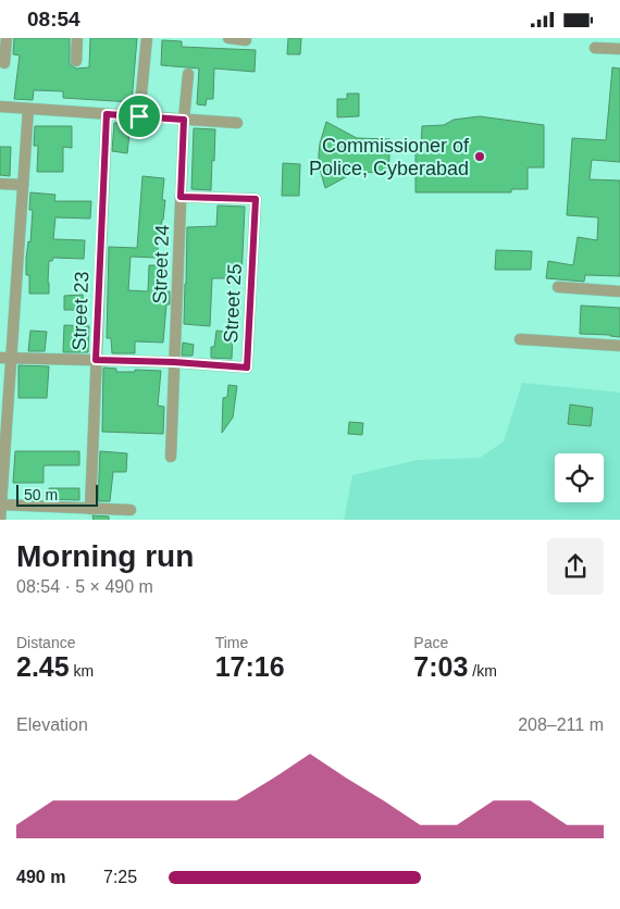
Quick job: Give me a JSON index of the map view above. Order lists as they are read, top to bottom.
{
  "streets": {
    "street": ["Street 24", "Street 25", "Street 23"]
  },
  "crossings": [
    ["Street 24", "Street 25"],
    ["Street 25", "Street 23"]
  ],
  "places": ["Commissioner of Police, Cyberabad"],
  "scale_bar": "50 m",
  "page": {
    "status": "08:54",
    "scale": "50 m",
    "heading": ["Morning run", "08:54 · 5 × 490 m"],
    "stats": [
      ["Distance", "2.45 km"],
      ["Time", "17:16"],
      ["Pace", "7:03 /km"]
    ],
    "chart": ["Elevation", "208–211 m"],
    "list": [
      {
        "name": "490 m",
        "note": "7:25"
      }
    ]
  }
}
